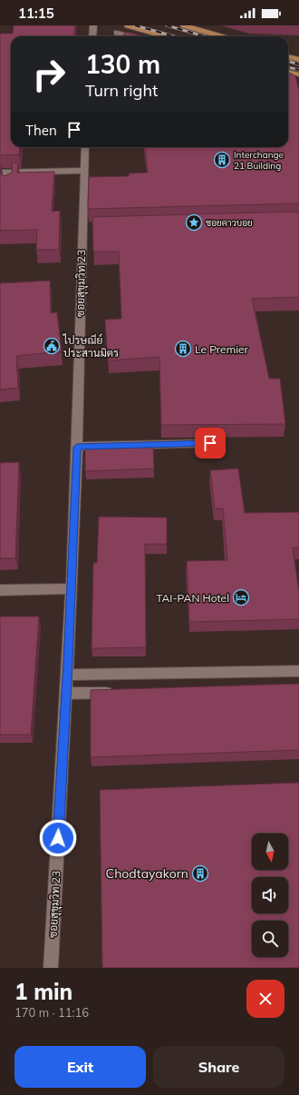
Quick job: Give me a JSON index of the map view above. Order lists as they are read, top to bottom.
{
  "streets": {
    "street": ["ซอยสุขุมวิท 23"]
  },
  "places": {
    "building": ["Interchange 21 Building", "Le Premier", "Chodtayakorn"],
    "place": ["ซอยคาวบอย"],
    "public building": ["ไปรษณีย์ ประสานมิตร"],
    "hotel": ["TAI-PAN Hotel"]
  },
  "north": "bottom",
  "page": {
    "status": "11:15",
    "turn": ["130 m", "Turn right"],
    "then": "Then",
    "heading": ["1 min", "170 m · 11:16"],
    "buttons": ["Exit", "Share"]
  }
}
